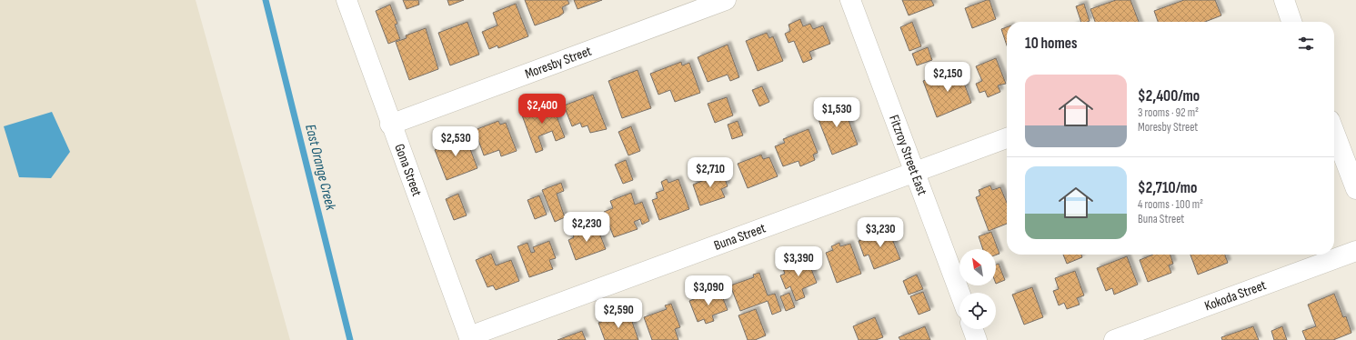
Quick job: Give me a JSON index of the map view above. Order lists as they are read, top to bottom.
{
  "streets": {
    "street": [
      "Moresby Street",
      "Fitzroy Street East",
      "Gona Street",
      "Buna Street",
      "Kokoda Street"
    ]
  },
  "crossings": [
    ["Moresby Street", "Gona Street"],
    ["Fitzroy Street East", "Buna Street"],
    ["Gona Street", "Buna Street"]
  ],
  "water": ["East Orange Creek"],
  "north": "top left",
  "page": {
    "heading": "10 homes",
    "price": [
      "$2,150",
      "$2,400",
      "$1,530",
      "$2,530",
      "$2,710",
      "$2,230",
      "$3,230",
      "$3,390",
      "$3,090",
      "$2,590"
    ],
    "list": [
      {
        "name": "$2,400/mo",
        "note": "3 rooms · 92 m² · Moresby Street"
      },
      {
        "name": "$2,710/mo",
        "note": "4 rooms · 100 m² · Buna Street"
      }
    ]
  }
}
